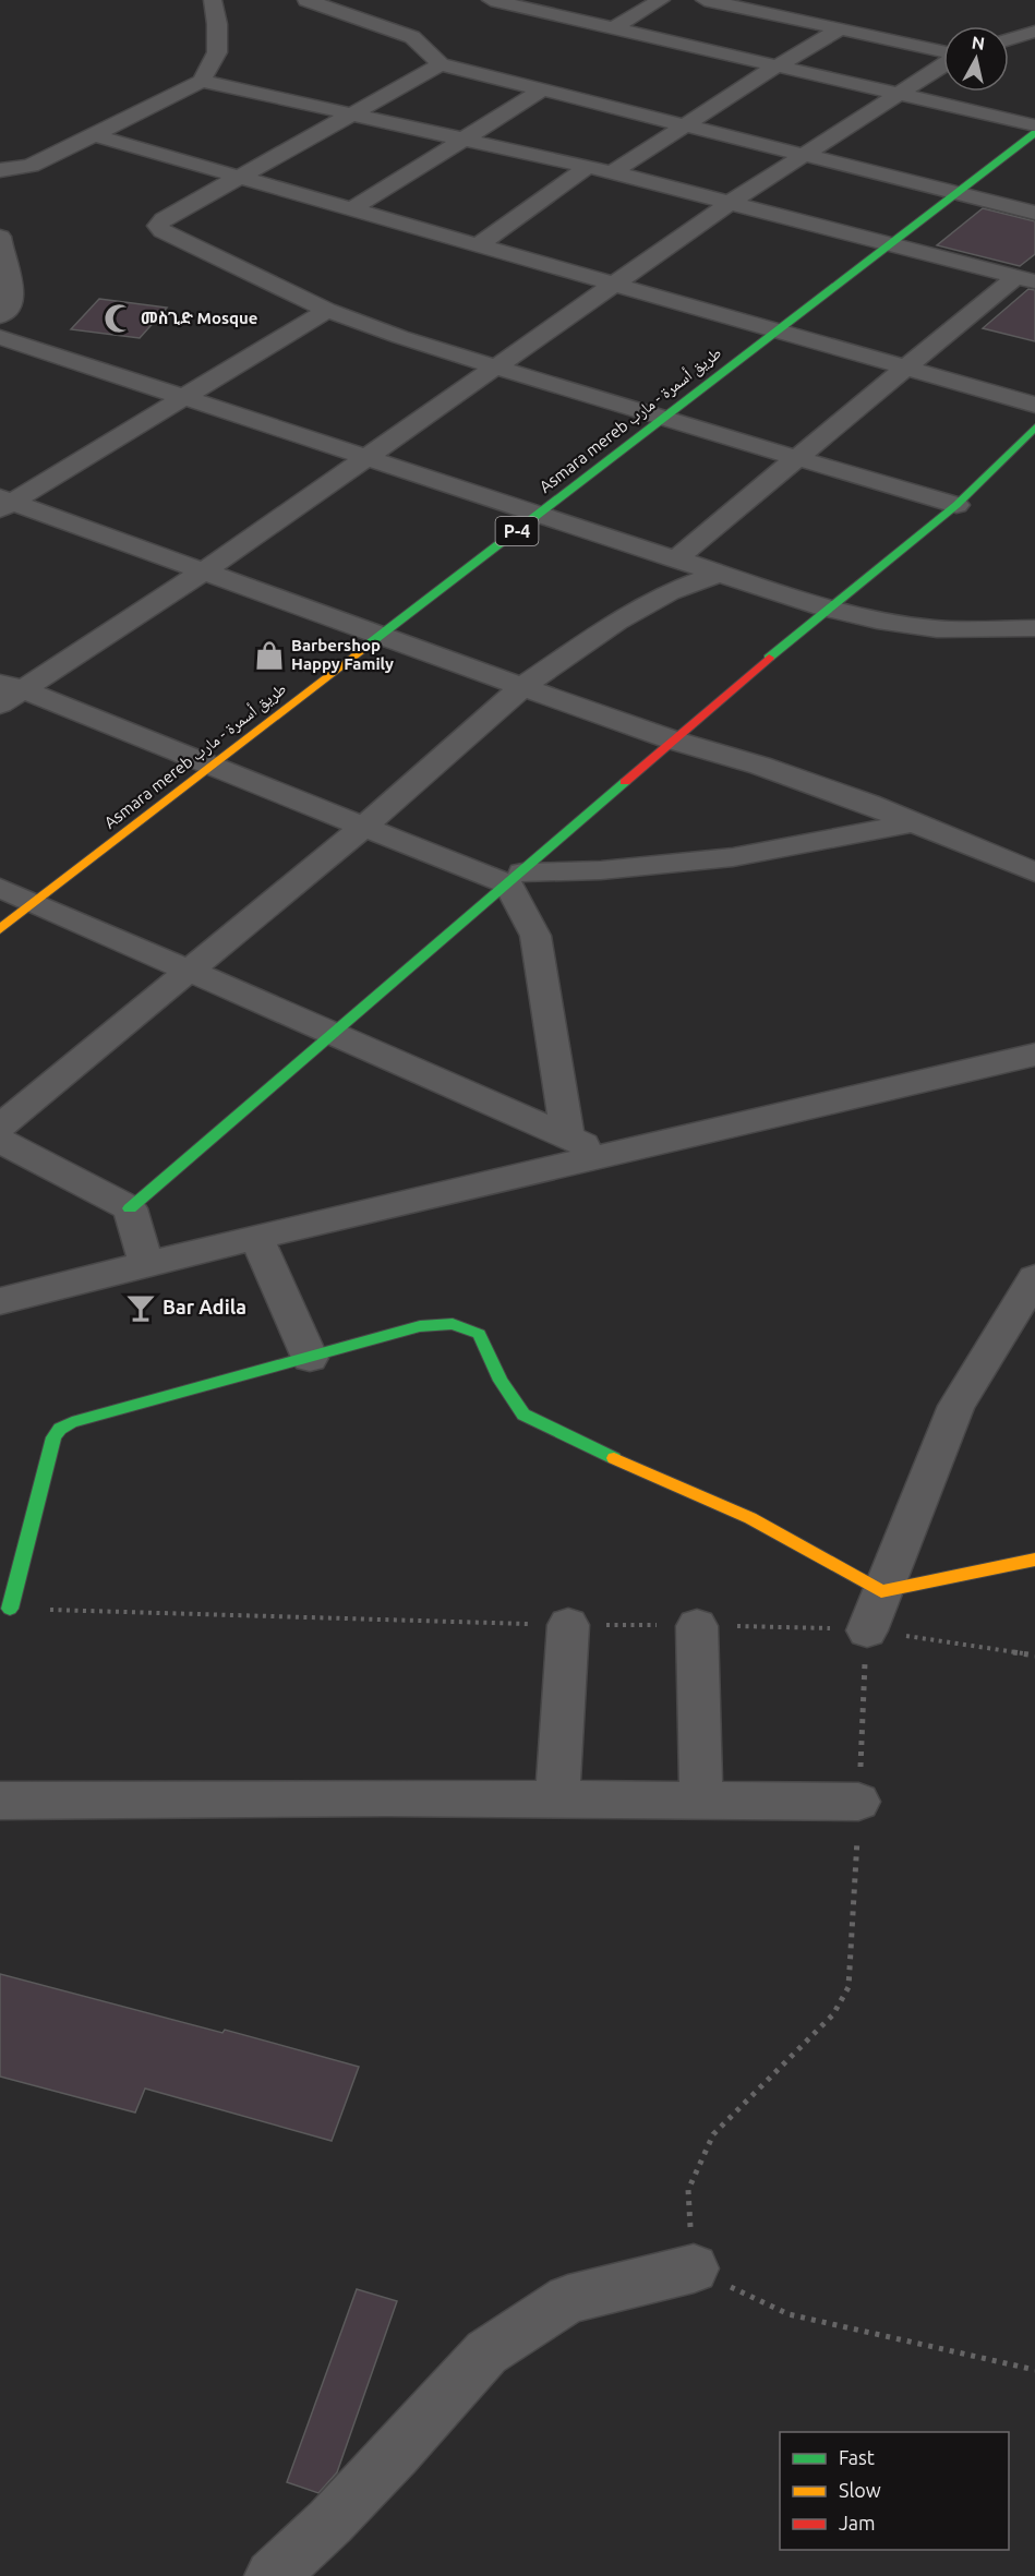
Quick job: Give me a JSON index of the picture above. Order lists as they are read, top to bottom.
{
  "streets": {
    "main road": ["Asmara mereb طريق أسمرة - مارب", "P-4"]
  },
  "places": {
    "mosque": ["መስጊድ Mosque"],
    "shop": ["Barbershop Happy Family"],
    "bar": ["Bar Adila"]
  },
  "legend": ["Fast", "Slow", "Jam"],
  "north": "top"
}
